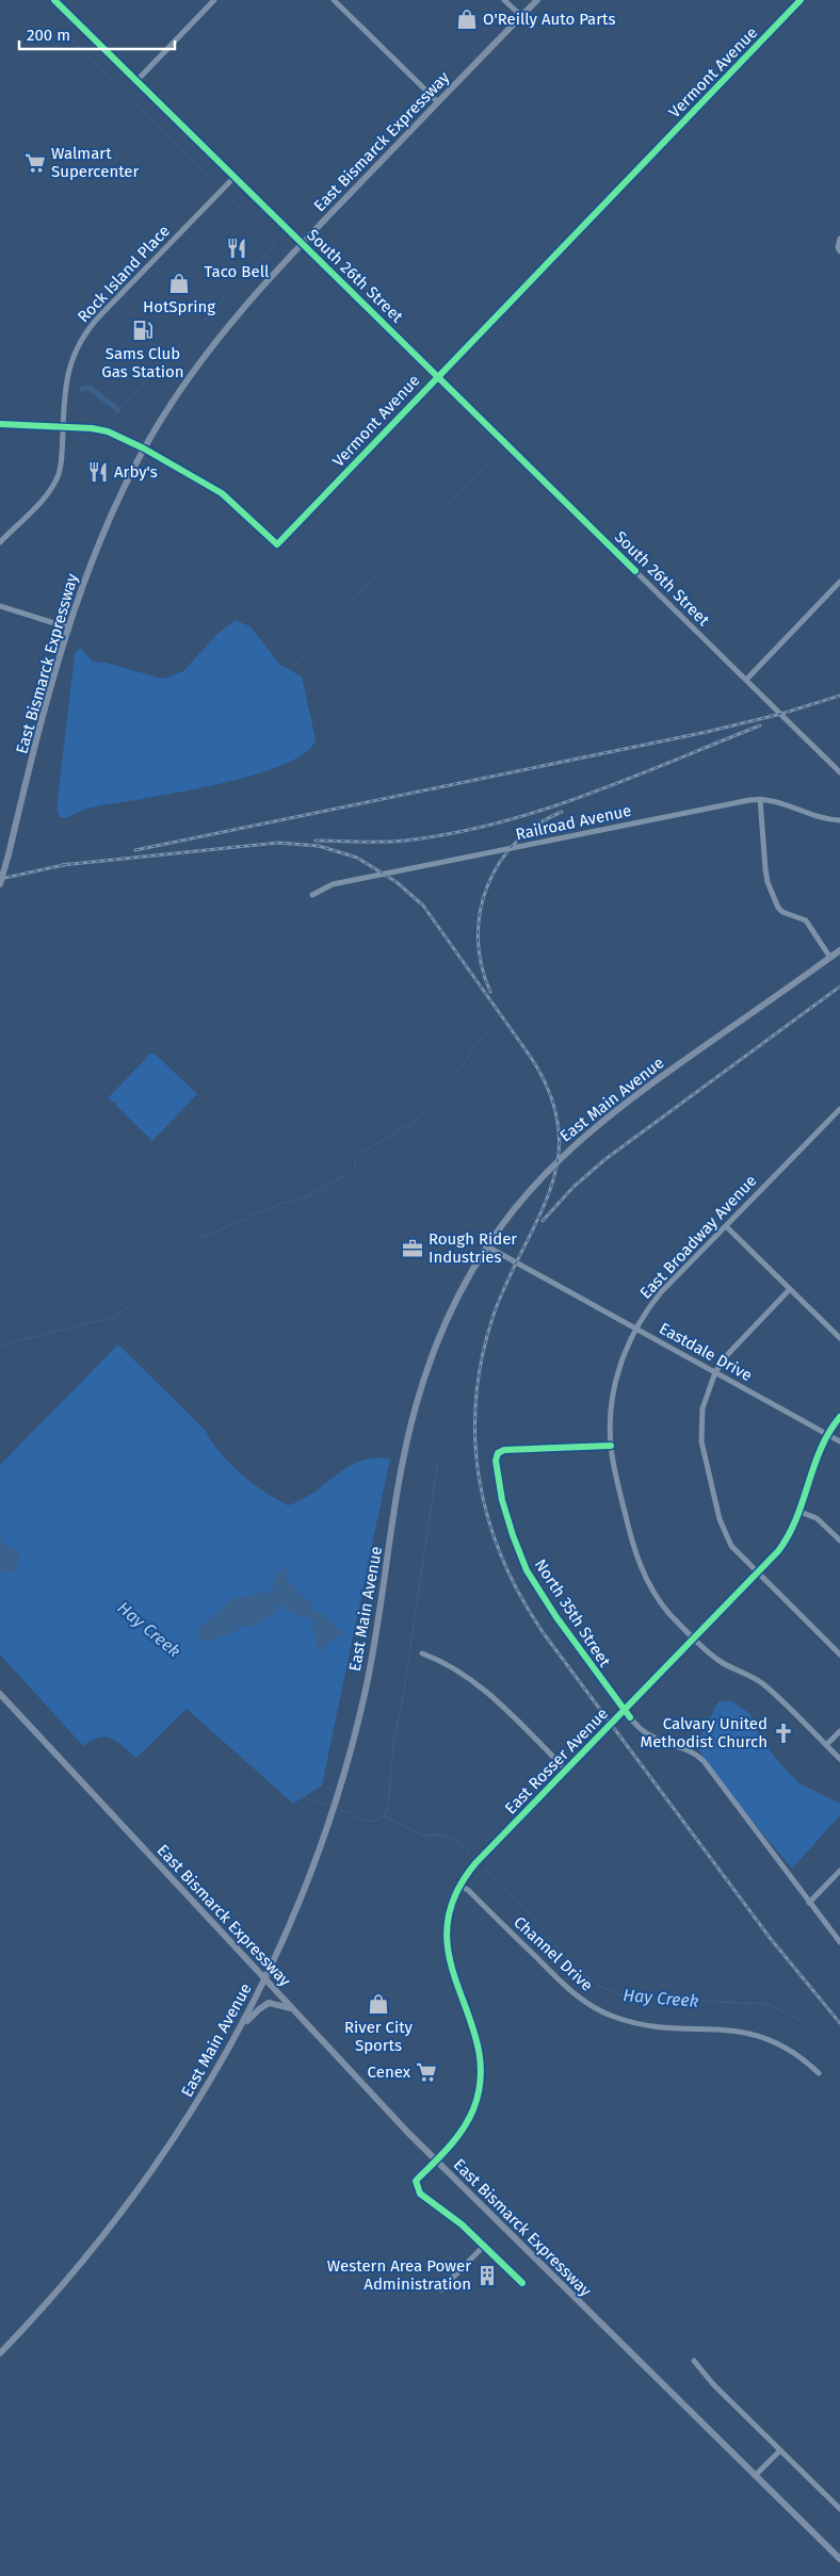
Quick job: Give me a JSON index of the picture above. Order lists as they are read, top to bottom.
{
  "streets": {
    "main road": ["East Bismarck Expressway", "East Main Avenue"],
    "street": [
      "Vermont Avenue",
      "Rock Island Place",
      "South 26th Street",
      "Railroad Avenue",
      "East Broadway Avenue",
      "Eastdale Drive",
      "North 35th Street",
      "East Rosser Avenue",
      "Channel Drive"
    ]
  },
  "crossings": [
    ["Vermont Avenue", "East Bismarck Expressway"],
    ["Vermont Avenue", "South 26th Street"],
    ["East Bismarck Expressway", "South 26th Street"],
    ["East Bismarck Expressway", "East Main Avenue"],
    ["East Bismarck Expressway", "East Rosser Avenue"],
    ["Rock Island Place", "South 26th Street"],
    ["East Main Avenue", "Eastdale Drive"],
    ["East Broadway Avenue", "Eastdale Drive"],
    ["East Broadway Avenue", "North 35th Street"],
    ["East Broadway Avenue", "East Rosser Avenue"],
    ["Eastdale Drive", "East Rosser Avenue"],
    ["North 35th Street", "East Rosser Avenue"],
    ["East Rosser Avenue", "Channel Drive"]
  ],
  "water": ["Hay Creek"],
  "places": {
    "shop": ["O'Reilly Auto Parts", "HotSpring", "River City Sports"],
    "supermarket": ["Walmart Supercenter", "Cenex"],
    "restaurant": ["Taco Bell", "Arby's"],
    "fuel station": ["Sams Club Gas Station"],
    "office": ["Rough Rider Industries"],
    "church": ["Calvary United Methodist Church"],
    "building": ["Western Area Power Administration"]
  },
  "scale_bar": "200 m"
}
